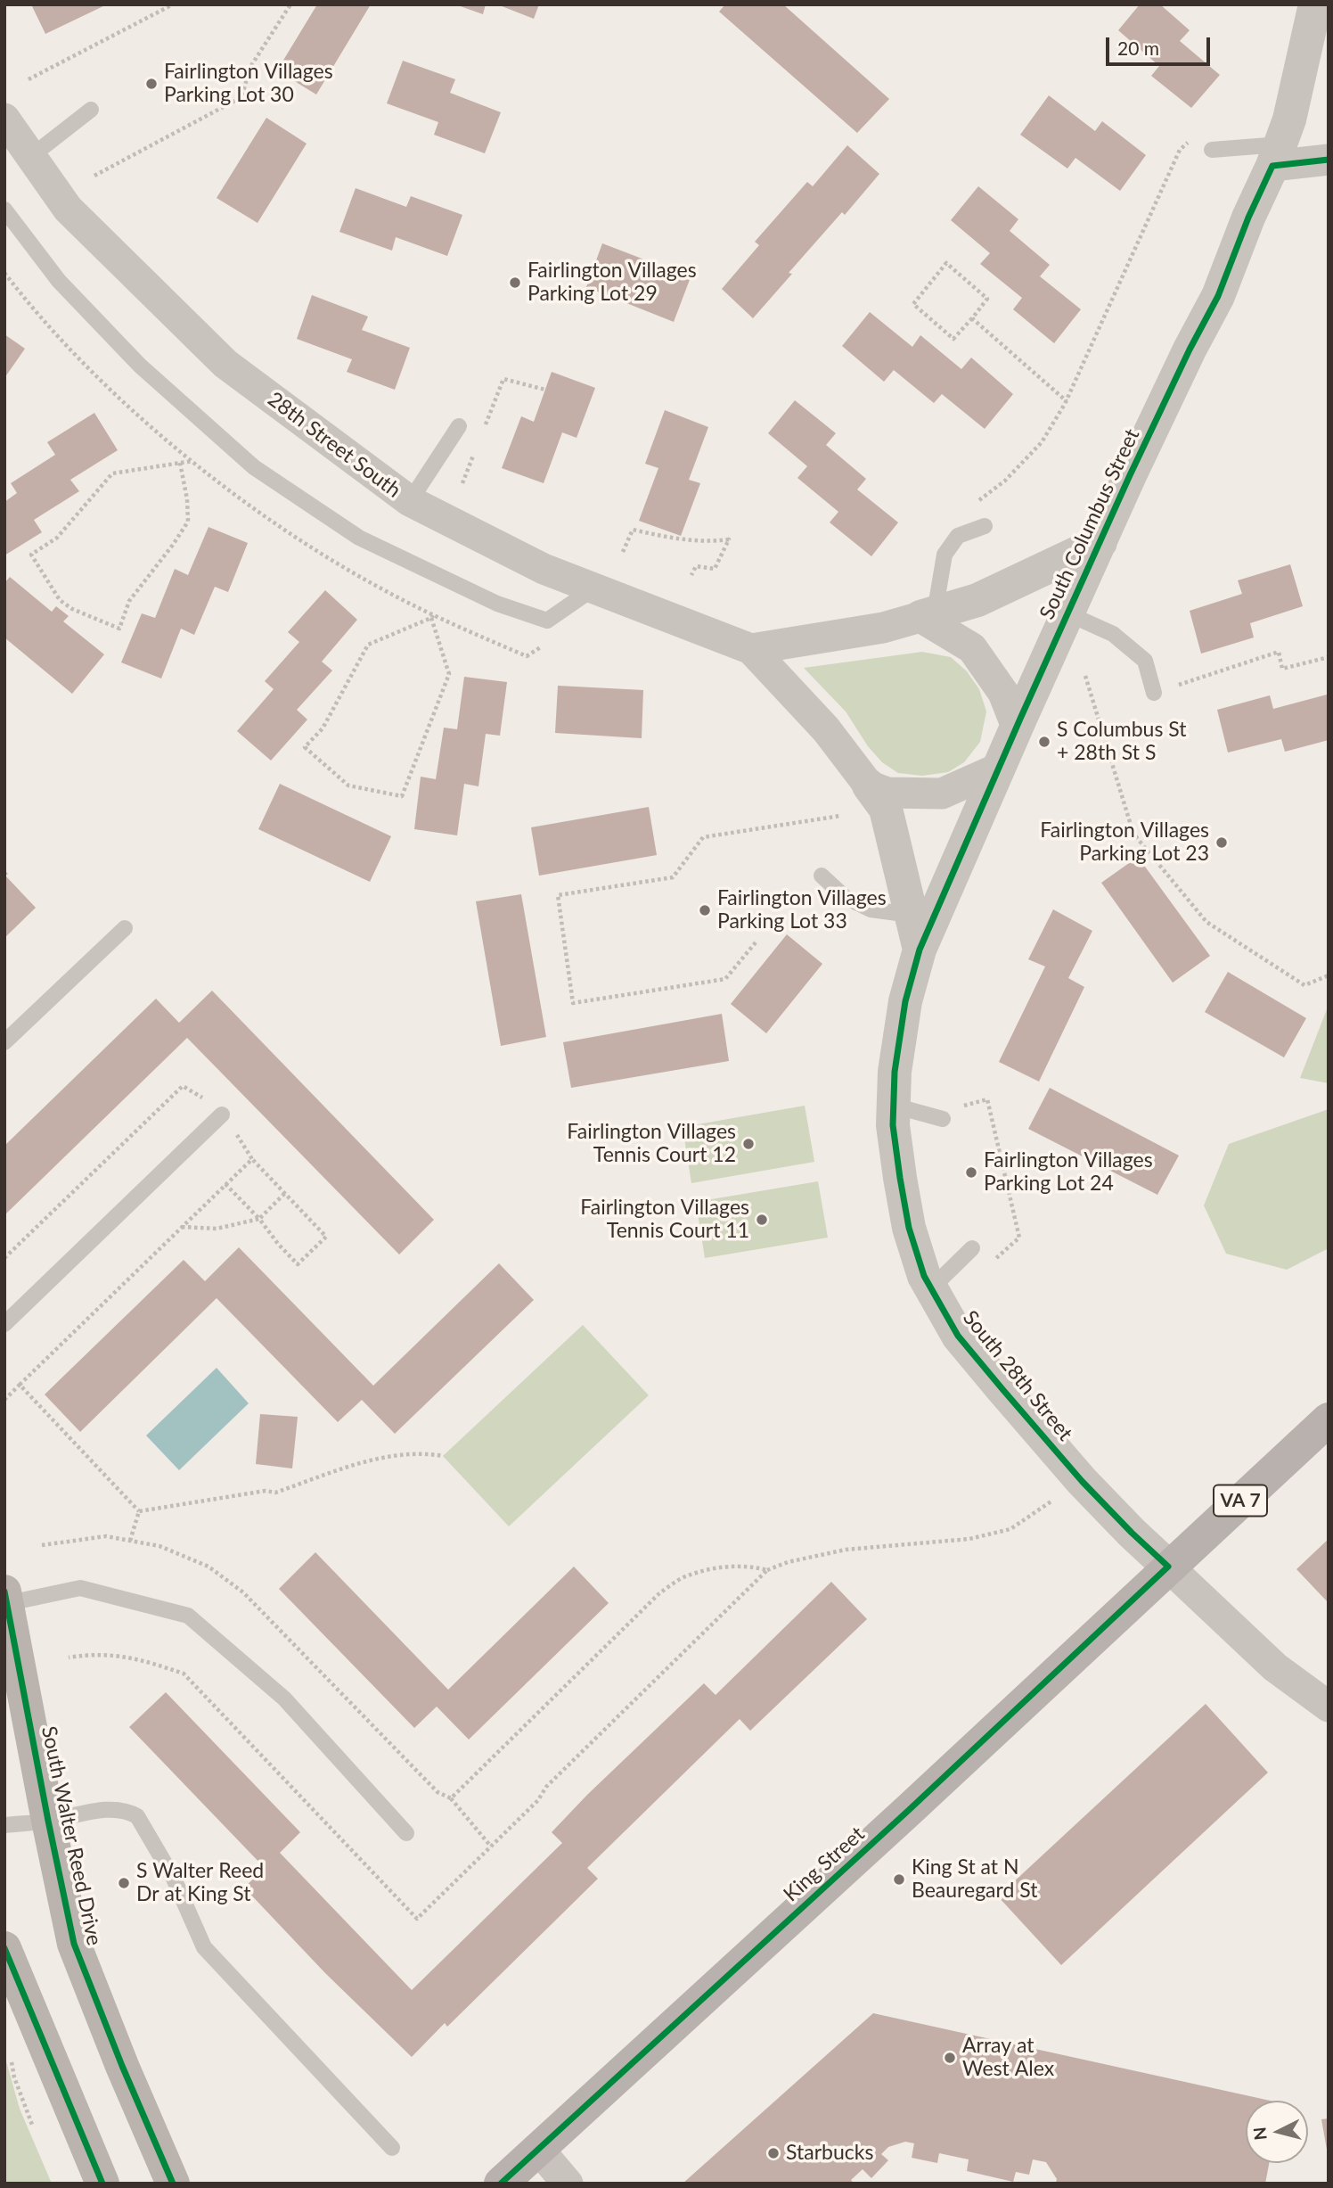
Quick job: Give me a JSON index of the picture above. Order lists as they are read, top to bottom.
{
  "streets": {
    "main road": ["VA 7", "South Walter Reed Drive", "King Street"],
    "street": ["28th Street South", "South Columbus Street", "South 28th Street"]
  },
  "crossings": [
    ["South Columbus Street", "South 28th Street"],
    ["South 28th Street", "King Street"]
  ],
  "places": [
    "Fairlington Villages Parking Lot 30",
    "Fairlington Villages Parking Lot 29",
    "S Columbus St + 28th St S",
    "Fairlington Villages Parking Lot 23",
    "Fairlington Villages Parking Lot 33",
    "Fairlington Villages Tennis Court 12",
    "Fairlington Villages Parking Lot 24",
    "Fairlington Villages Tennis Court 11",
    "King St at N Beauregard St",
    "S Walter Reed Dr at King St",
    "Array at West Alex",
    "Starbucks"
  ],
  "scale_bar": "20 m",
  "north": "left"
}
